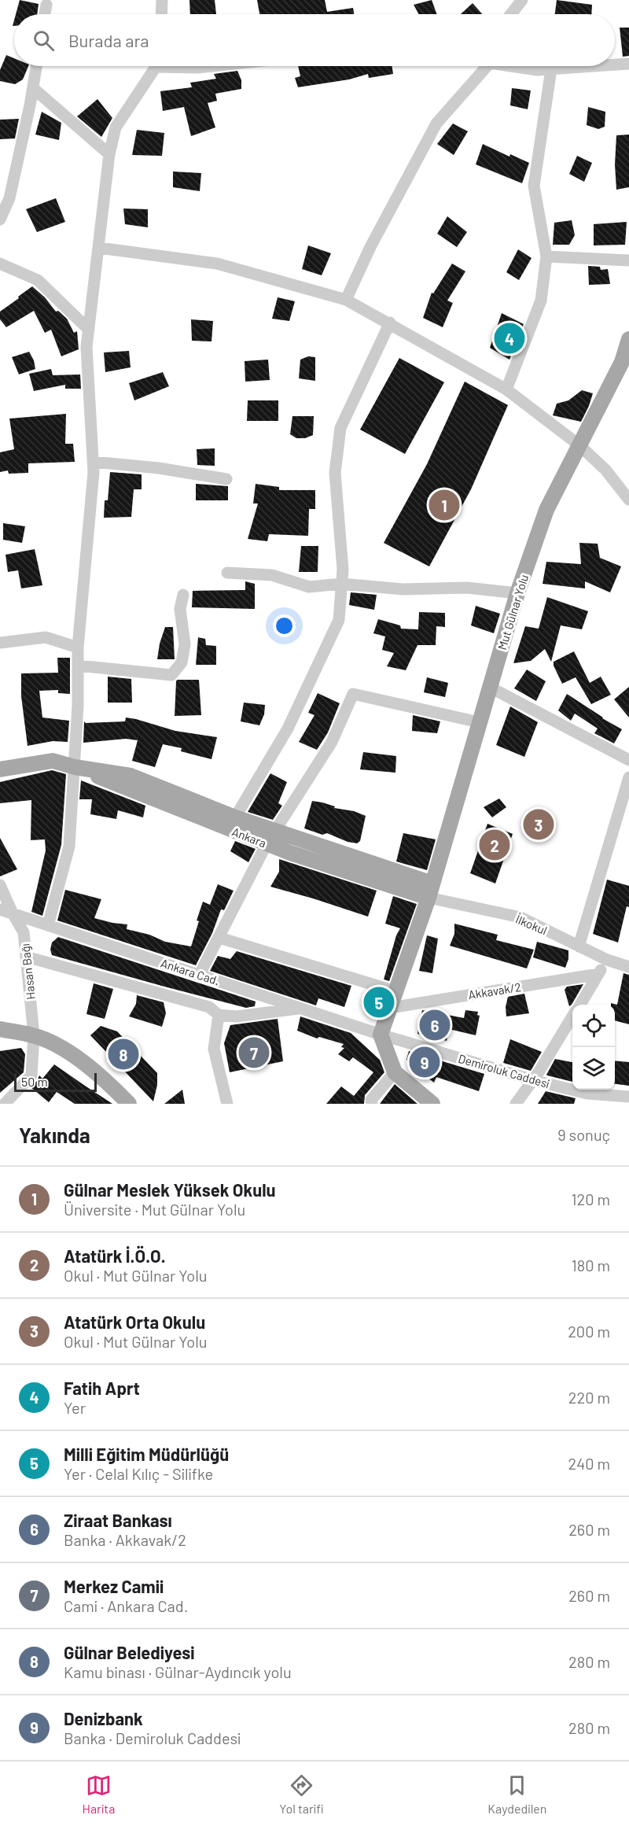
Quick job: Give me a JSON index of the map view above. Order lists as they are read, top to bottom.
{
  "streets": {
    "main road": ["Mut Gülnar Yolu", "Ankara"],
    "street": [
      "İlkokul",
      "Hasan Bağı",
      "Ankara Cad.",
      "Akkavak/2",
      "Demiroluk Caddesi"
    ]
  },
  "crossings": [
    ["Mut Gülnar Yolu", "Ankara"],
    ["Mut Gülnar Yolu", "İlkokul"],
    ["Mut Gülnar Yolu", "Ankara Cad."],
    ["Mut Gülnar Yolu", "Akkavak/2"],
    ["Mut Gülnar Yolu", "Demiroluk Caddesi"],
    ["Ankara", "İlkokul"],
    ["Hasan Bağı", "Ankara Cad."],
    ["Ankara Cad.", "Demiroluk Caddesi"]
  ],
  "scale_bar": "50 m",
  "page": {
    "search": "Burada ara",
    "pins": [
      "4",
      "1",
      "3",
      "2",
      "5",
      "6",
      "7",
      "8",
      "9"
    ],
    "scale": "50 m",
    "heading": ["Yakında", "9 sonuç"],
    "list": [
      {
        "mark": "1",
        "name": "Gülnar Meslek Yüksek Okulu",
        "note": "Üniversite · Mut Gülnar Yolu",
        "value": "120 m"
      },
      {
        "mark": "2",
        "name": "Atatürk İ.Ö.O.",
        "note": "Okul · Mut Gülnar Yolu",
        "value": "180 m"
      },
      {
        "mark": "3",
        "name": "Atatürk Orta Okulu",
        "note": "Okul · Mut Gülnar Yolu",
        "value": "200 m"
      },
      {
        "mark": "4",
        "name": "Fatih Aprt",
        "note": "Yer",
        "value": "220 m"
      },
      {
        "mark": "5",
        "name": "Milli Eğitim Müdürlüğü",
        "note": "Yer · Celal Kılıç - Silifke",
        "value": "240 m"
      },
      {
        "mark": "6",
        "name": "Ziraat Bankası",
        "note": "Banka · Akkavak/2",
        "value": "260 m"
      },
      {
        "mark": "7",
        "name": "Merkez Camii",
        "note": "Cami · Ankara Cad.",
        "value": "260 m"
      },
      {
        "mark": "8",
        "name": "Gülnar Belediyesi",
        "note": "Kamu binası · Gülnar-Aydıncık yolu",
        "value": "280 m"
      },
      {
        "mark": "9",
        "name": "Denizbank",
        "note": "Banka · Demiroluk Caddesi",
        "value": "280 m"
      }
    ],
    "nav": ["Harita", "Yol tarifi", "Kaydedilen"]
  }
}
